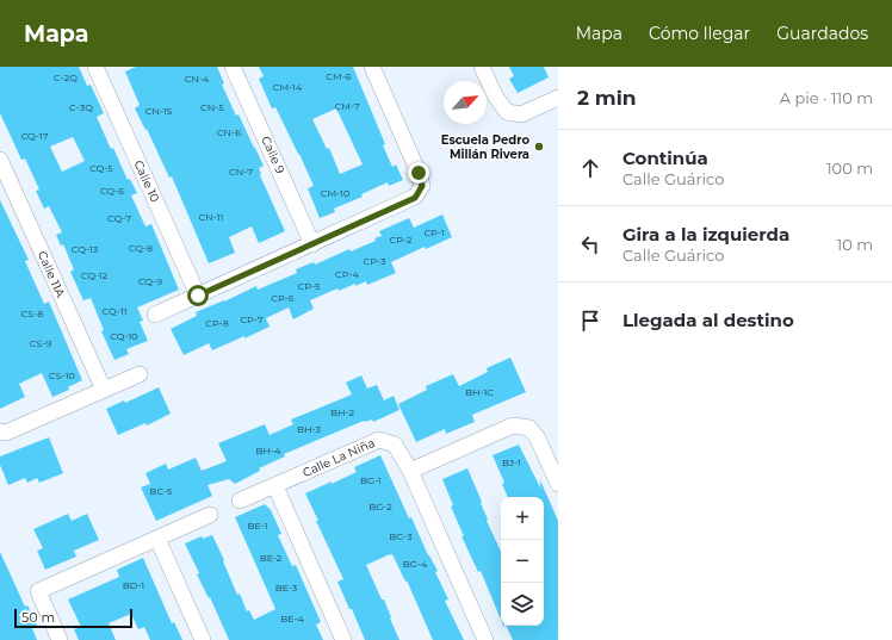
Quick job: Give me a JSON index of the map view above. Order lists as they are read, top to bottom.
{
  "streets": {
    "street": [
      "Calle 9",
      "Calle 10",
      "Calle 11A",
      "Calle La Niña"
    ]
  },
  "places": ["Escuela Pedro Millán Rivera"],
  "house_numbers": [
    "CM-6",
    "C-2Q",
    "CN-4",
    "CM-14",
    "CM-7",
    "C-3Q",
    "CN-5",
    "CN-15",
    "CN-6",
    "CQ-17",
    "CQ-5",
    "CN-7",
    "CQ-6",
    "CM-10",
    "CN-11",
    "CQ-7",
    "CP-1",
    "CP-2",
    "CQ-8",
    "CQ-13",
    "CP-3",
    "CP-4",
    "CQ-12",
    "CQ-9",
    "CP-5",
    "CP-6",
    "CQ-11",
    "CS-8",
    "CP-7",
    "CP-8",
    "CQ-10",
    "CS-9",
    "CS-10",
    "BH-1C",
    "BH-2",
    "BH-3",
    "BH-4",
    "BJ-1",
    "BG-1",
    "BC-5",
    "BG-2",
    "BE-1",
    "BG-3",
    "BE-2",
    "BG-4",
    "BD-1",
    "BE-3",
    "BE-4"
  ],
  "scale_bar": "50 m",
  "north": "top right",
  "page": {
    "header": "Mapa",
    "nav": ["Mapa", "Cómo llegar", "Guardados"],
    "heading": ["2 min", "A pie · 110 m"],
    "list": [
      ["Continúa", "Calle Guárico", "100 m"],
      ["Gira a la izquierda", "Calle Guárico", "10 m"],
      "Llegada al destino"
    ],
    "map_buttons": ["+", "−"],
    "scale": "50 m"
  }
}
